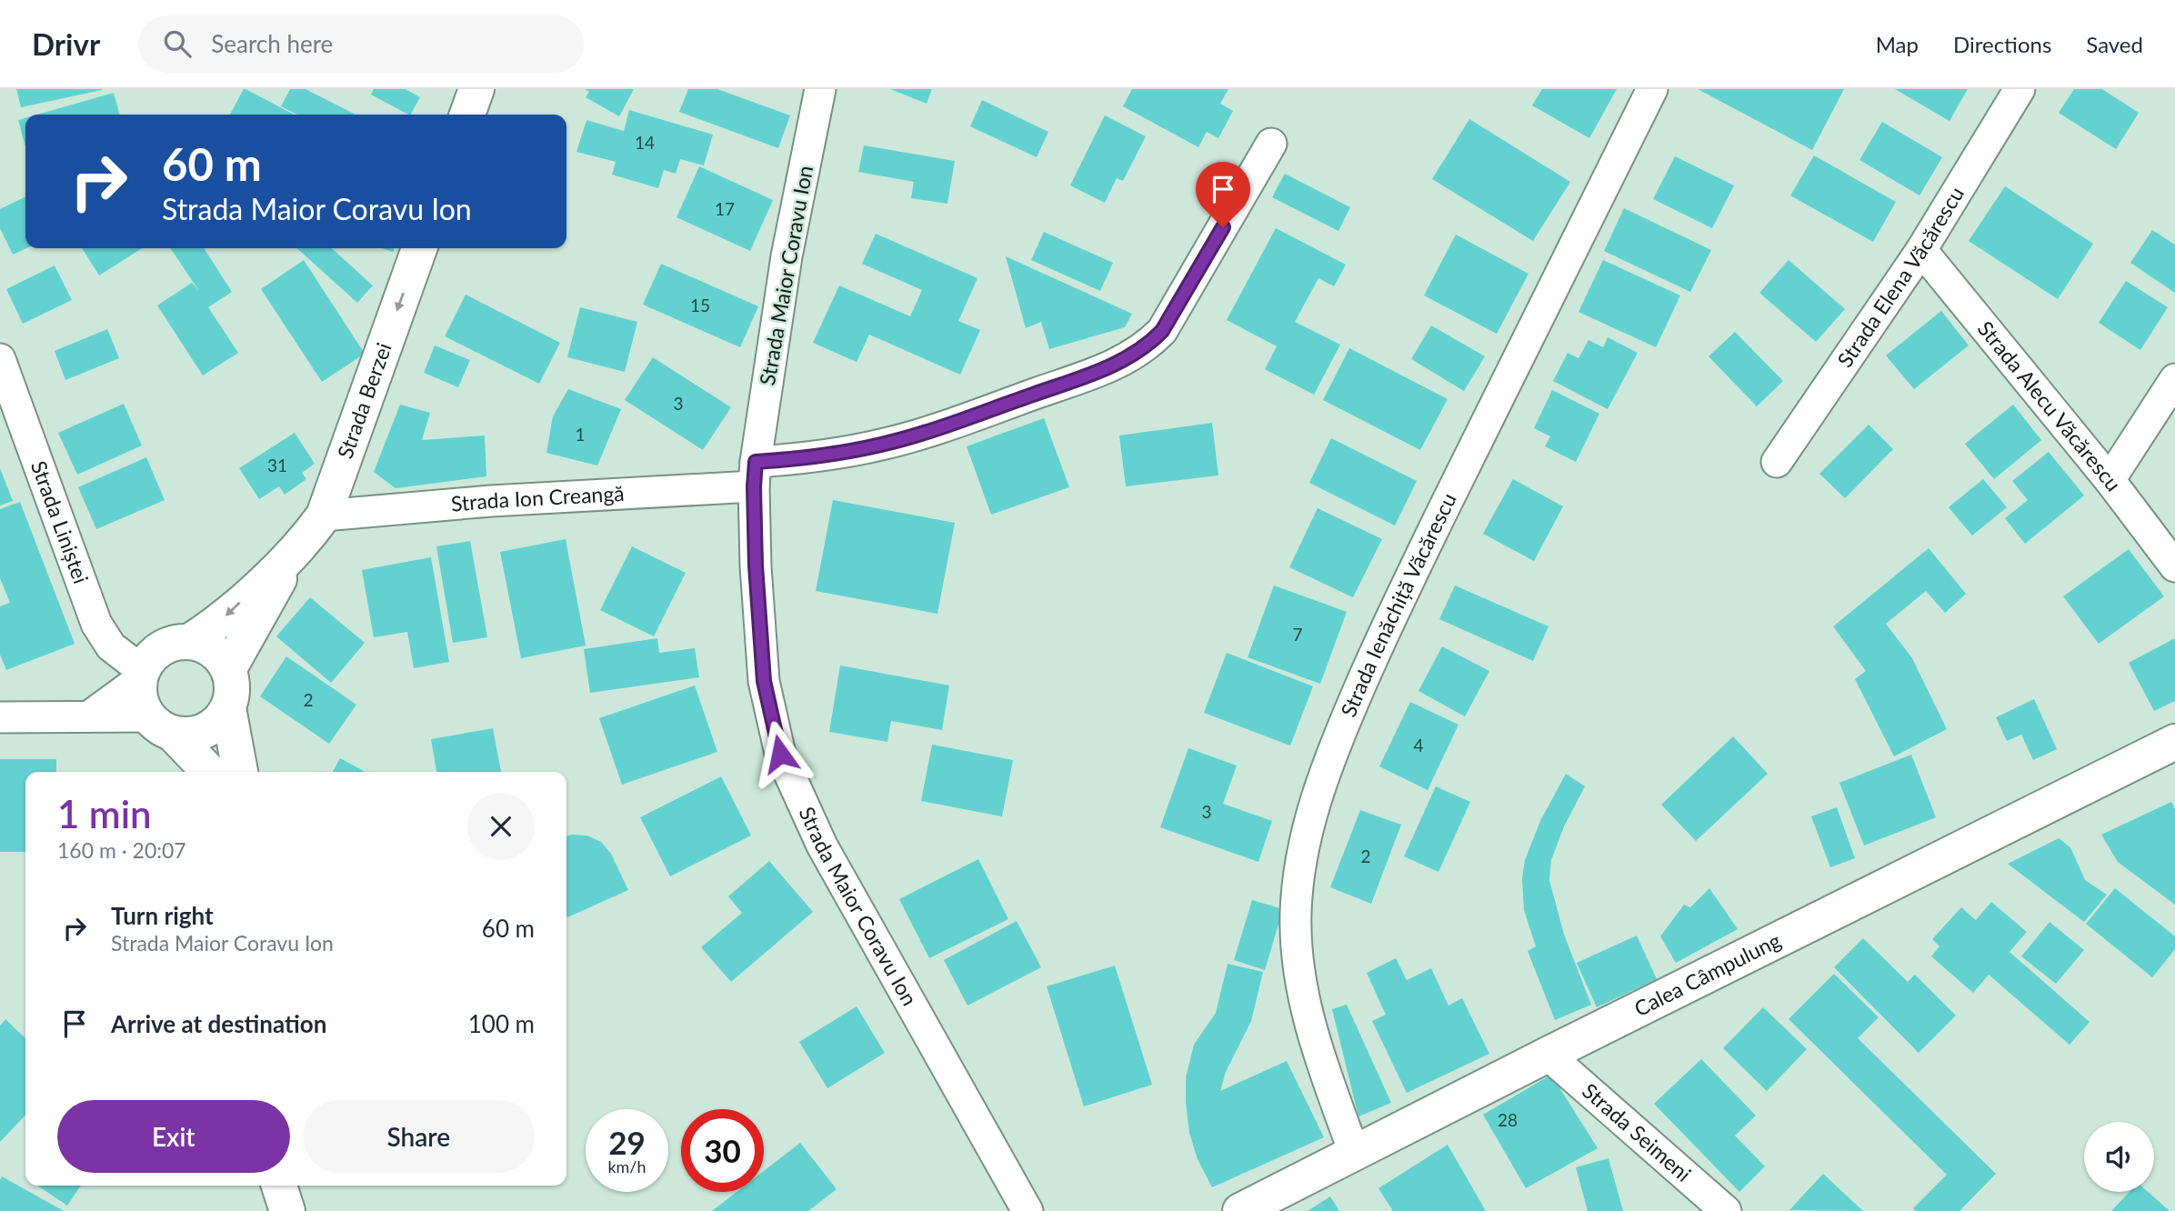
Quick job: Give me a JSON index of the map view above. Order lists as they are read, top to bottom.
{
  "streets": {
    "street": [
      "Strada Maior Coravu Ion",
      "Strada Elena Văcărescu",
      "Strada Berzei",
      "Strada Alecu Văcărescu",
      "Strada Ion Creangă",
      "Strada Liniștei",
      "Strada Ienăchiță Văcărescu",
      "Calea Câmpulung",
      "Strada Seimeni"
    ]
  },
  "crossings": [
    ["Strada Maior Coravu Ion", "Strada Ion Creangă"],
    ["Strada Elena Văcărescu", "Strada Alecu Văcărescu"],
    ["Strada Berzei", "Strada Ion Creangă"],
    ["Strada Berzei", "Strada Liniștei"],
    ["Strada Ienăchiță Văcărescu", "Calea Câmpulung"],
    ["Calea Câmpulung", "Strada Seimeni"]
  ],
  "house_numbers": [
    "14",
    "17",
    "15",
    "3",
    "1",
    "31",
    "7",
    "2",
    "4",
    "3",
    "2",
    "28"
  ],
  "page": {
    "header": "Drivr",
    "search": "Search here",
    "nav": ["Map", "Directions", "Saved"],
    "turn": ["60 m", "Strada Maior Coravu Ion"],
    "heading": ["1 min", "160 m · 20:07"],
    "list": [
      {
        "name": "Turn right",
        "note": "Strada Maior Coravu Ion",
        "value": "60 m"
      },
      {
        "name": "Arrive at destination",
        "value": "100 m"
      }
    ],
    "buttons": ["Exit", "Share"],
    "speed": "29 km/h",
    "limit": "30"
  }
}
